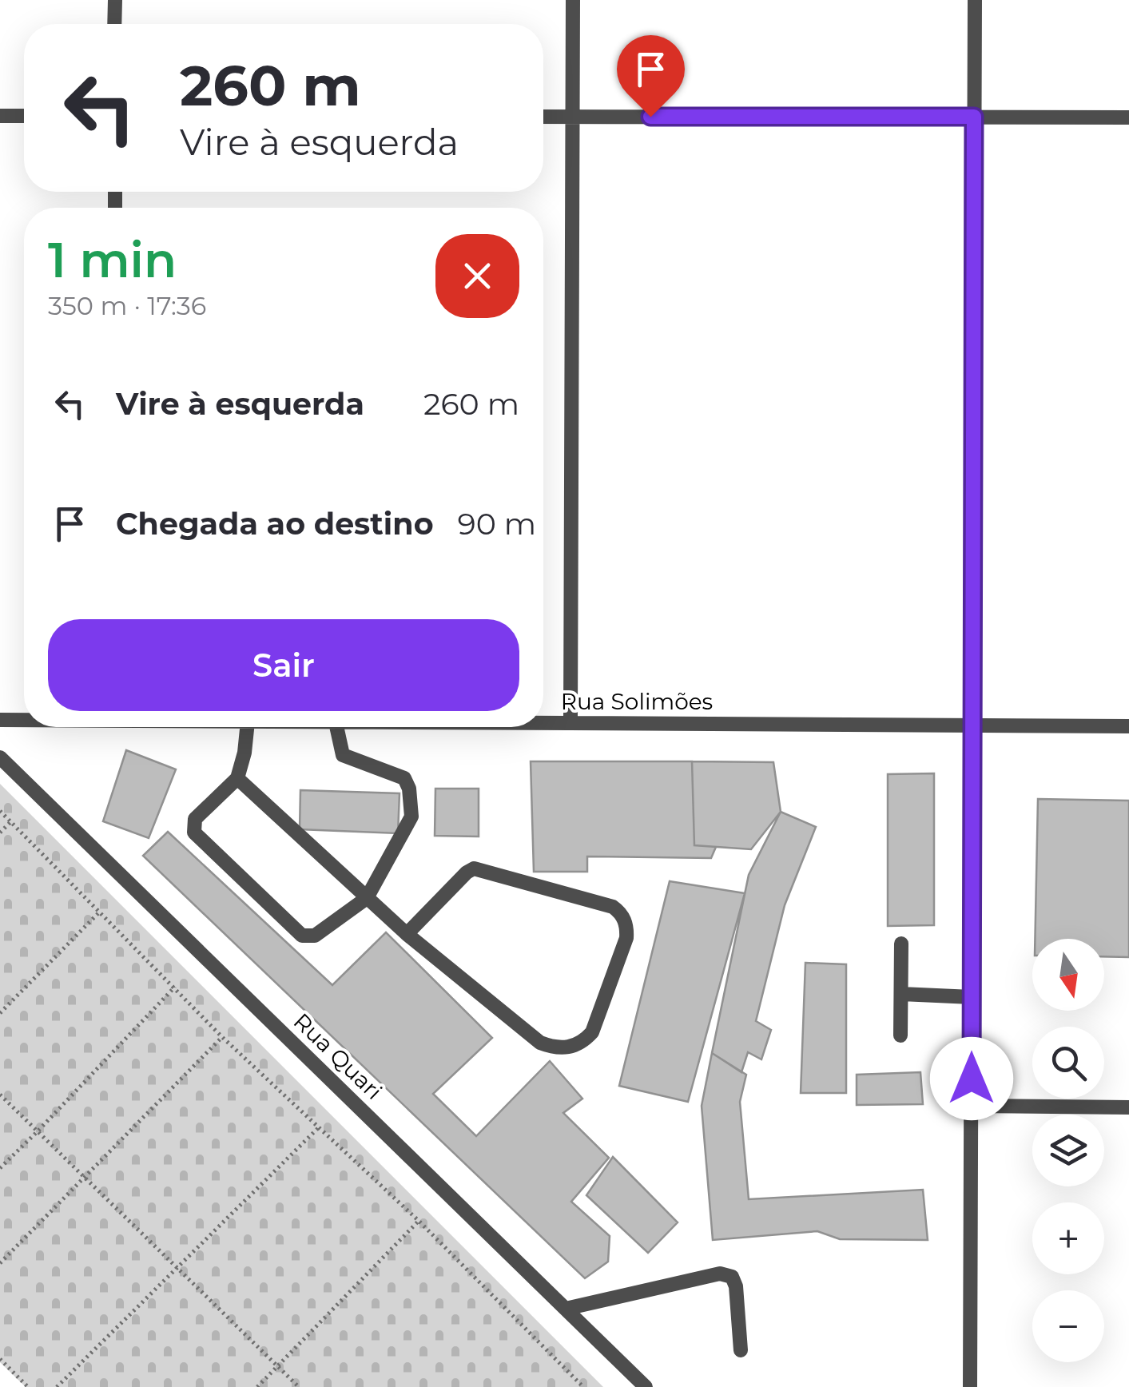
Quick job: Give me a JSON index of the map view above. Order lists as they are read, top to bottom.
{
  "streets": {
    "street": ["Rua Solimões", "Rua Quari"]
  },
  "north": "bottom",
  "page": {
    "turn": ["260 m", "Vire à esquerda"],
    "heading": ["1 min", "350 m · 17:36"],
    "list": [
      {
        "name": "Vire à esquerda",
        "value": "260 m"
      },
      {
        "name": "Chegada ao destino",
        "value": "90 m"
      }
    ],
    "buttons": "Sair",
    "map_buttons": ["+", "−"]
  }
}
